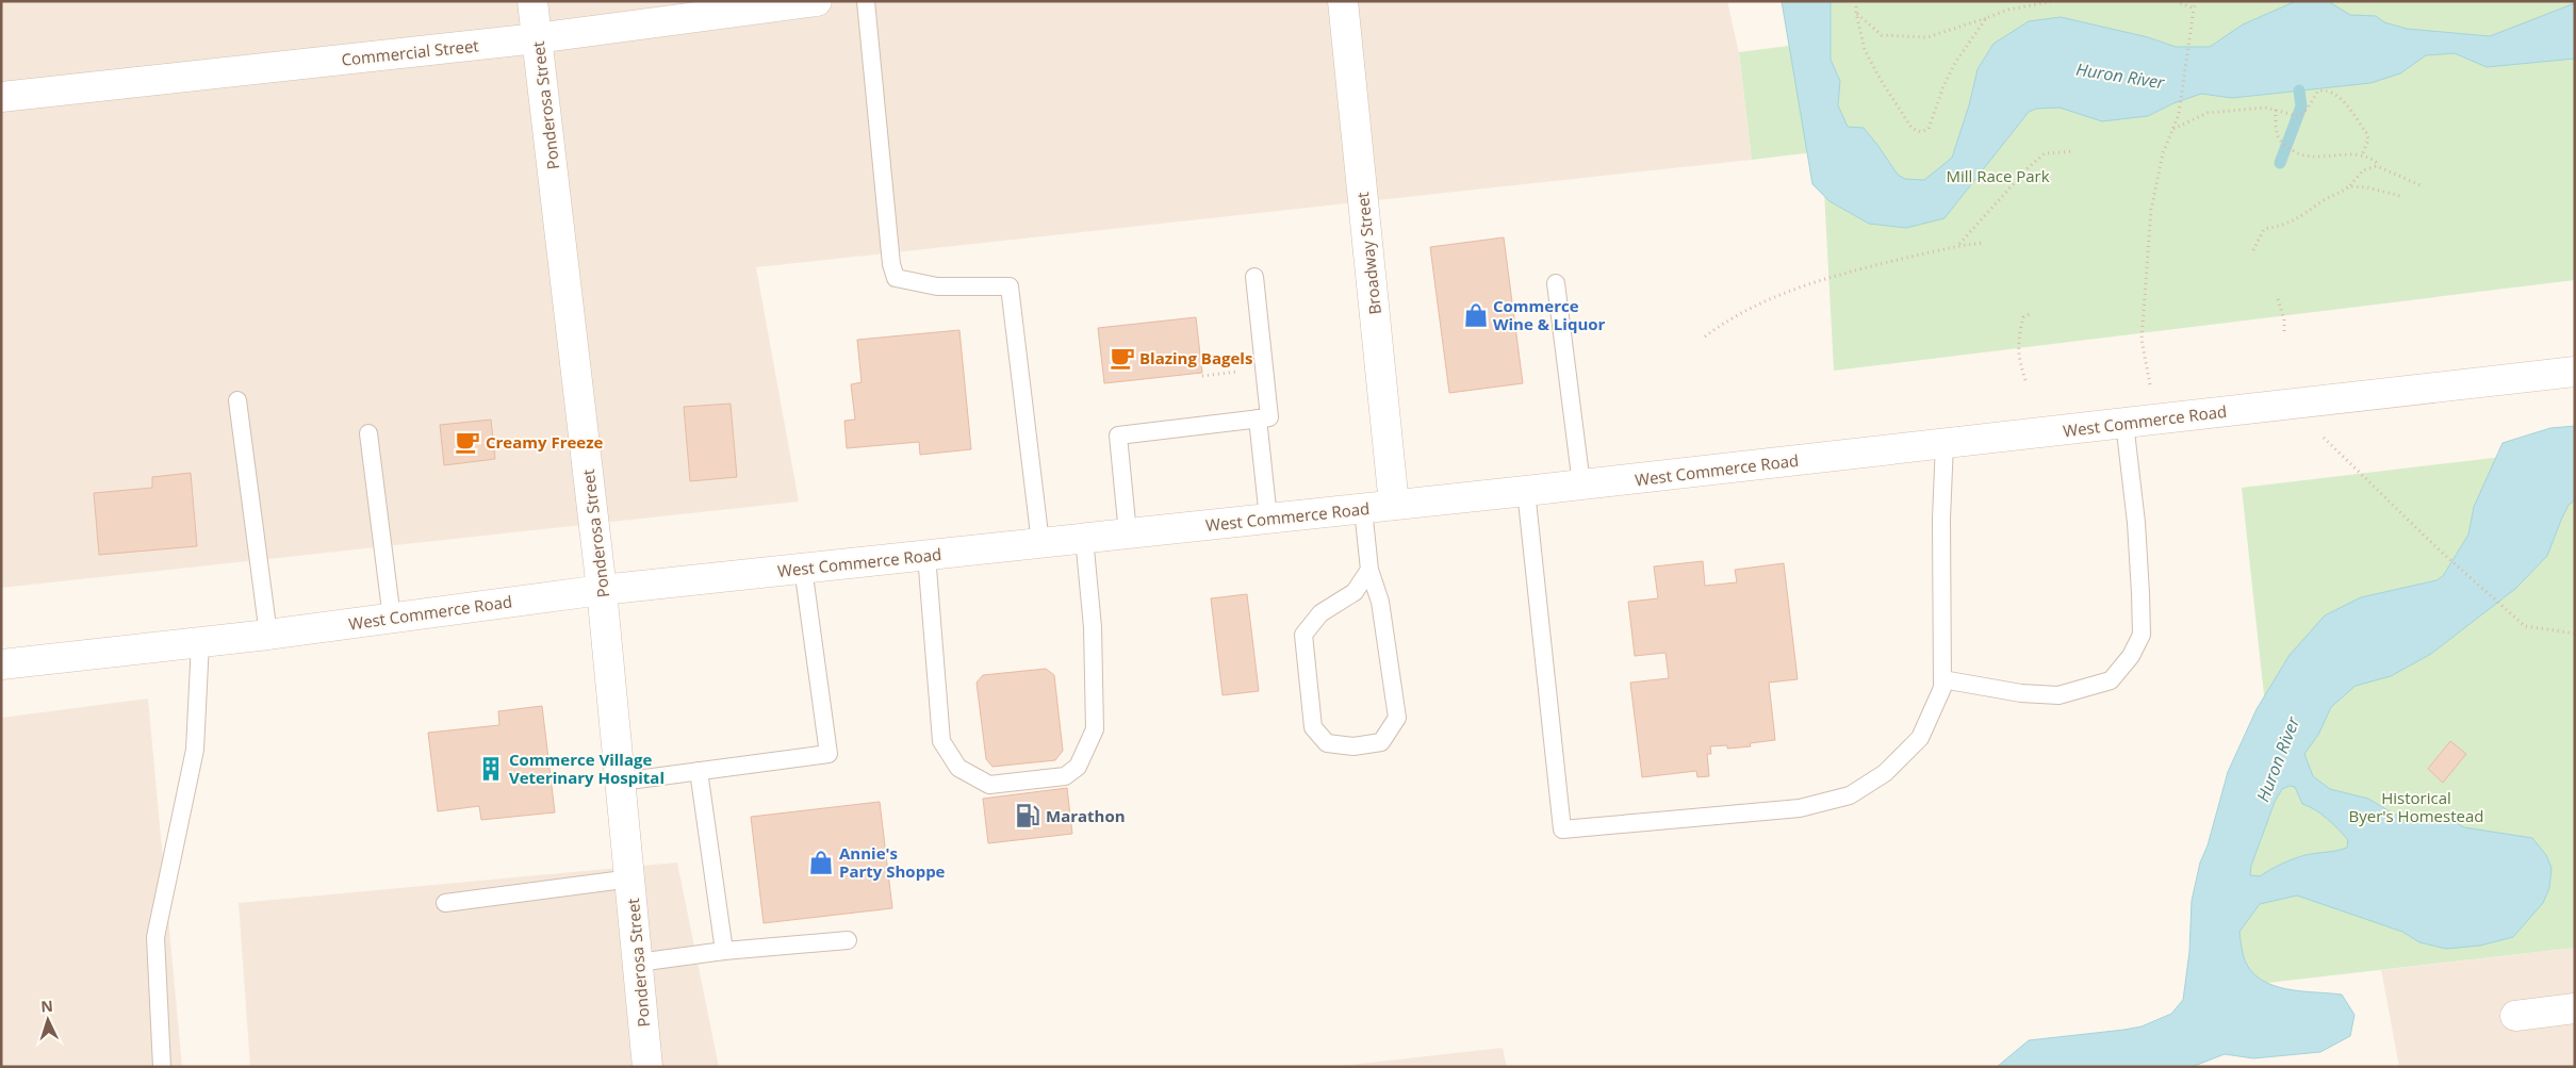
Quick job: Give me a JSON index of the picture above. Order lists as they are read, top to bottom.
{
  "streets": {
    "main road": [
      "Commercial Street",
      "Ponderosa Street",
      "Broadway Street",
      "West Commerce Road"
    ]
  },
  "crossings": [
    ["Commercial Street", "Ponderosa Street"],
    ["Ponderosa Street", "West Commerce Road"],
    ["Broadway Street", "West Commerce Road"]
  ],
  "water": ["Huron River"],
  "parks": ["Mill Race Park", "Historical Byer's Homestead"],
  "places": {
    "shop": ["Commerce Wine & Liquor", "Annie's Party Shoppe"],
    "cafe": ["Blazing Bagels", "Creamy Freeze"],
    "building": ["Commerce Village Veterinary Hospital"],
    "fuel station": ["Marathon"]
  },
  "north": "top"
}
